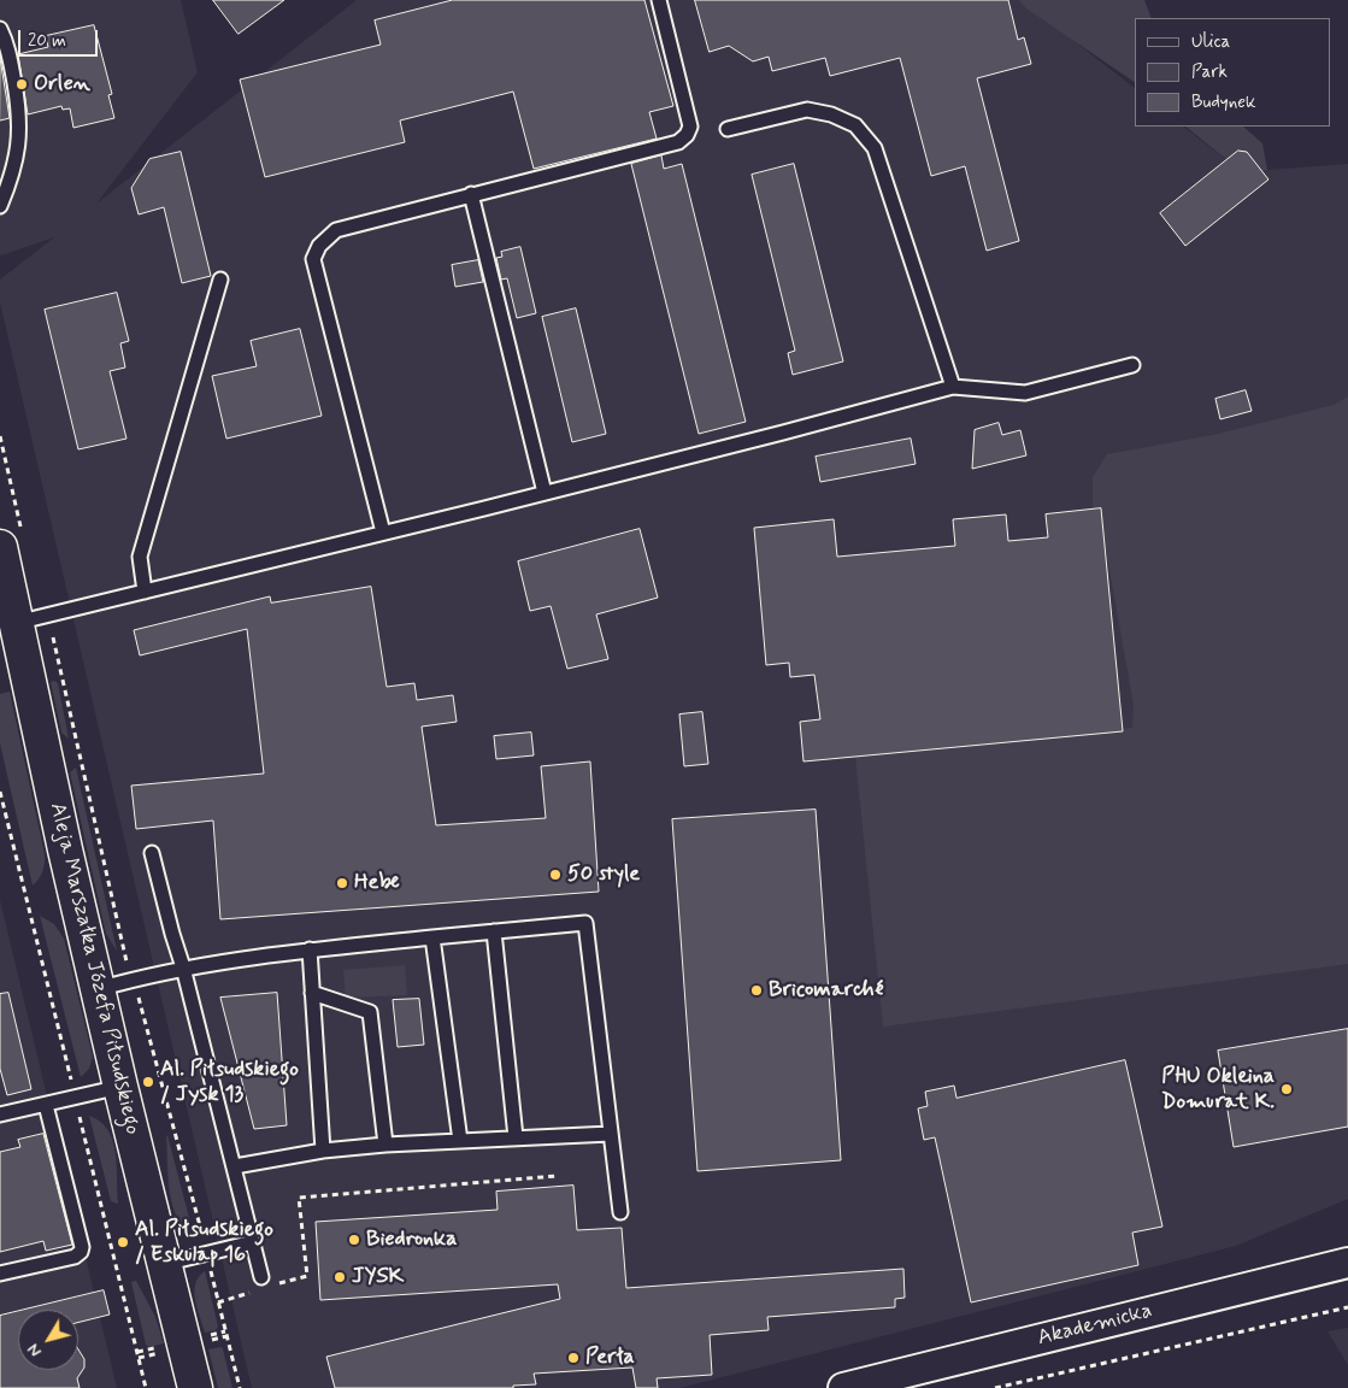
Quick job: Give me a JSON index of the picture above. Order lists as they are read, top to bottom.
{
  "streets": {
    "street": ["Aleja Marszałka Józefa Piłsudskiego", "Akademicka"]
  },
  "places": [
    "Orlen",
    "50 style",
    "Hebe",
    "Bricomarché",
    "Al. Piłsudskiego / Jysk 13",
    "PHU Okleina Domurat K.",
    "Biedronka",
    "Al. Piłsudskiego / Eskulap 16",
    "JYSK",
    "Perła"
  ],
  "legend": ["Ulica", "Park", "Budynek"],
  "scale_bar": "20 m",
  "north": "bottom left"
}
